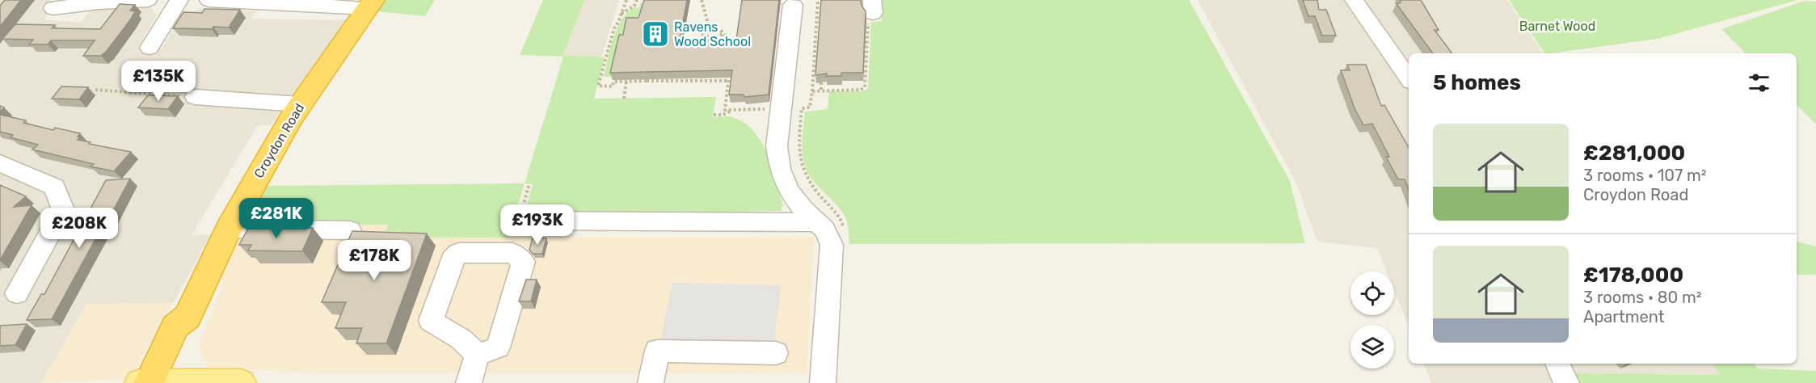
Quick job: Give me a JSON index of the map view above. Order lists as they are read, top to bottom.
{
  "streets": {
    "highway": ["Croydon Road"]
  },
  "parks": ["Barnet Wood"],
  "places": {
    "building": ["Ravens Wood School"]
  },
  "page": {
    "heading": "5 homes",
    "price": [
      "£135K",
      "£281K",
      "£193K",
      "£208K",
      "£178K"
    ],
    "list": [
      {
        "name": "£281,000",
        "note": "3 rooms · 107 m² · Croydon Road"
      },
      {
        "name": "£178,000",
        "note": "3 rooms · 80 m² · Apartment"
      }
    ]
  }
}
